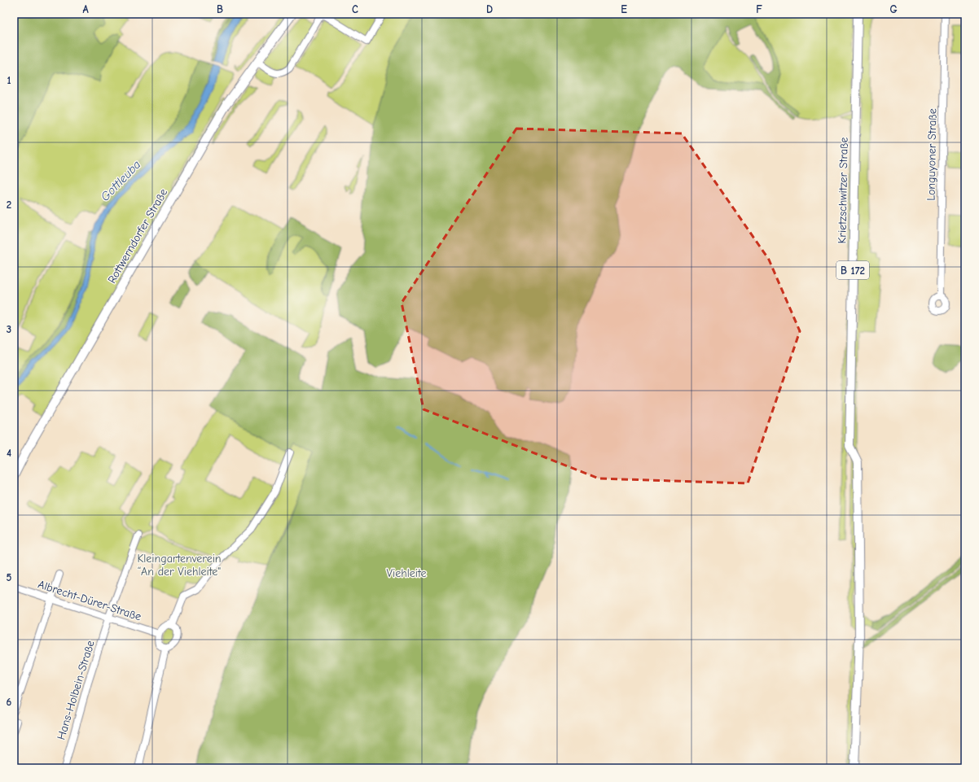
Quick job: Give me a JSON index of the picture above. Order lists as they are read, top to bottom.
{
  "streets": {
    "main road": ["Krietzschwitzer Straße", "Rottwerndorfer Straße", "B 172"],
    "street": ["Longuyoner Straße", "Albrecht-Dürer-Straße", "Hans-Holbein-Straße"]
  },
  "crossings": [
    ["Albrecht-Dürer-Straße", "Hans-Holbein-Straße"]
  ],
  "water": ["Gottleuba"],
  "parks": ["Kleingartenverein “An der Viehleite\"", "Viehleite"],
  "grid": {
    "columns": [
      "A",
      "B",
      "C",
      "D",
      "E",
      "F",
      "G"
    ],
    "rows": [
      "1",
      "2",
      "3",
      "4",
      "5",
      "6"
    ]
  }
}
